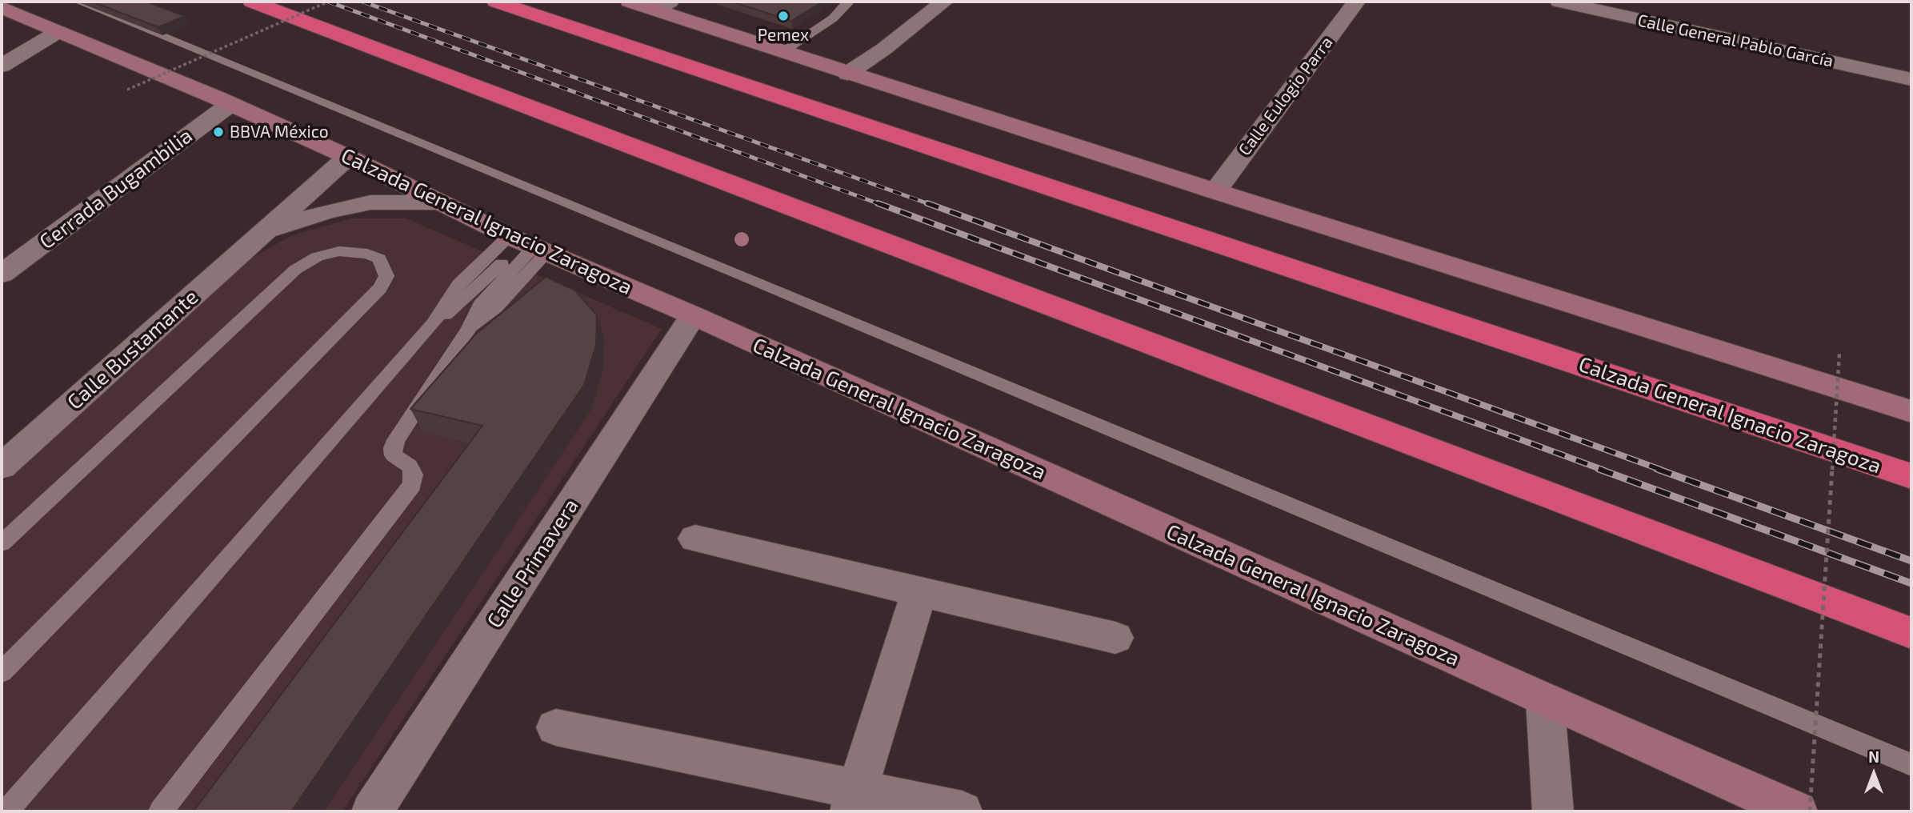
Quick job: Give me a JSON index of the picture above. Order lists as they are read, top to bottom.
{
  "streets": {
    "highway": ["Calzada General Ignacio Zaragoza"],
    "street": [
      "Calle General Pablo García",
      "Calle Eulogio Parra",
      "Cerrada Bugambilia",
      "Calle Bustamante",
      "Calle Primavera"
    ]
  },
  "crossings": [
    ["Cerrada Bugambilia", "Calzada General Ignacio Zaragoza"],
    ["Calzada General Ignacio Zaragoza", "Calle Bustamante"],
    ["Calzada General Ignacio Zaragoza", "Calle Primavera"]
  ],
  "places": ["Pemex", "BBVA México"],
  "north": "top"
}
